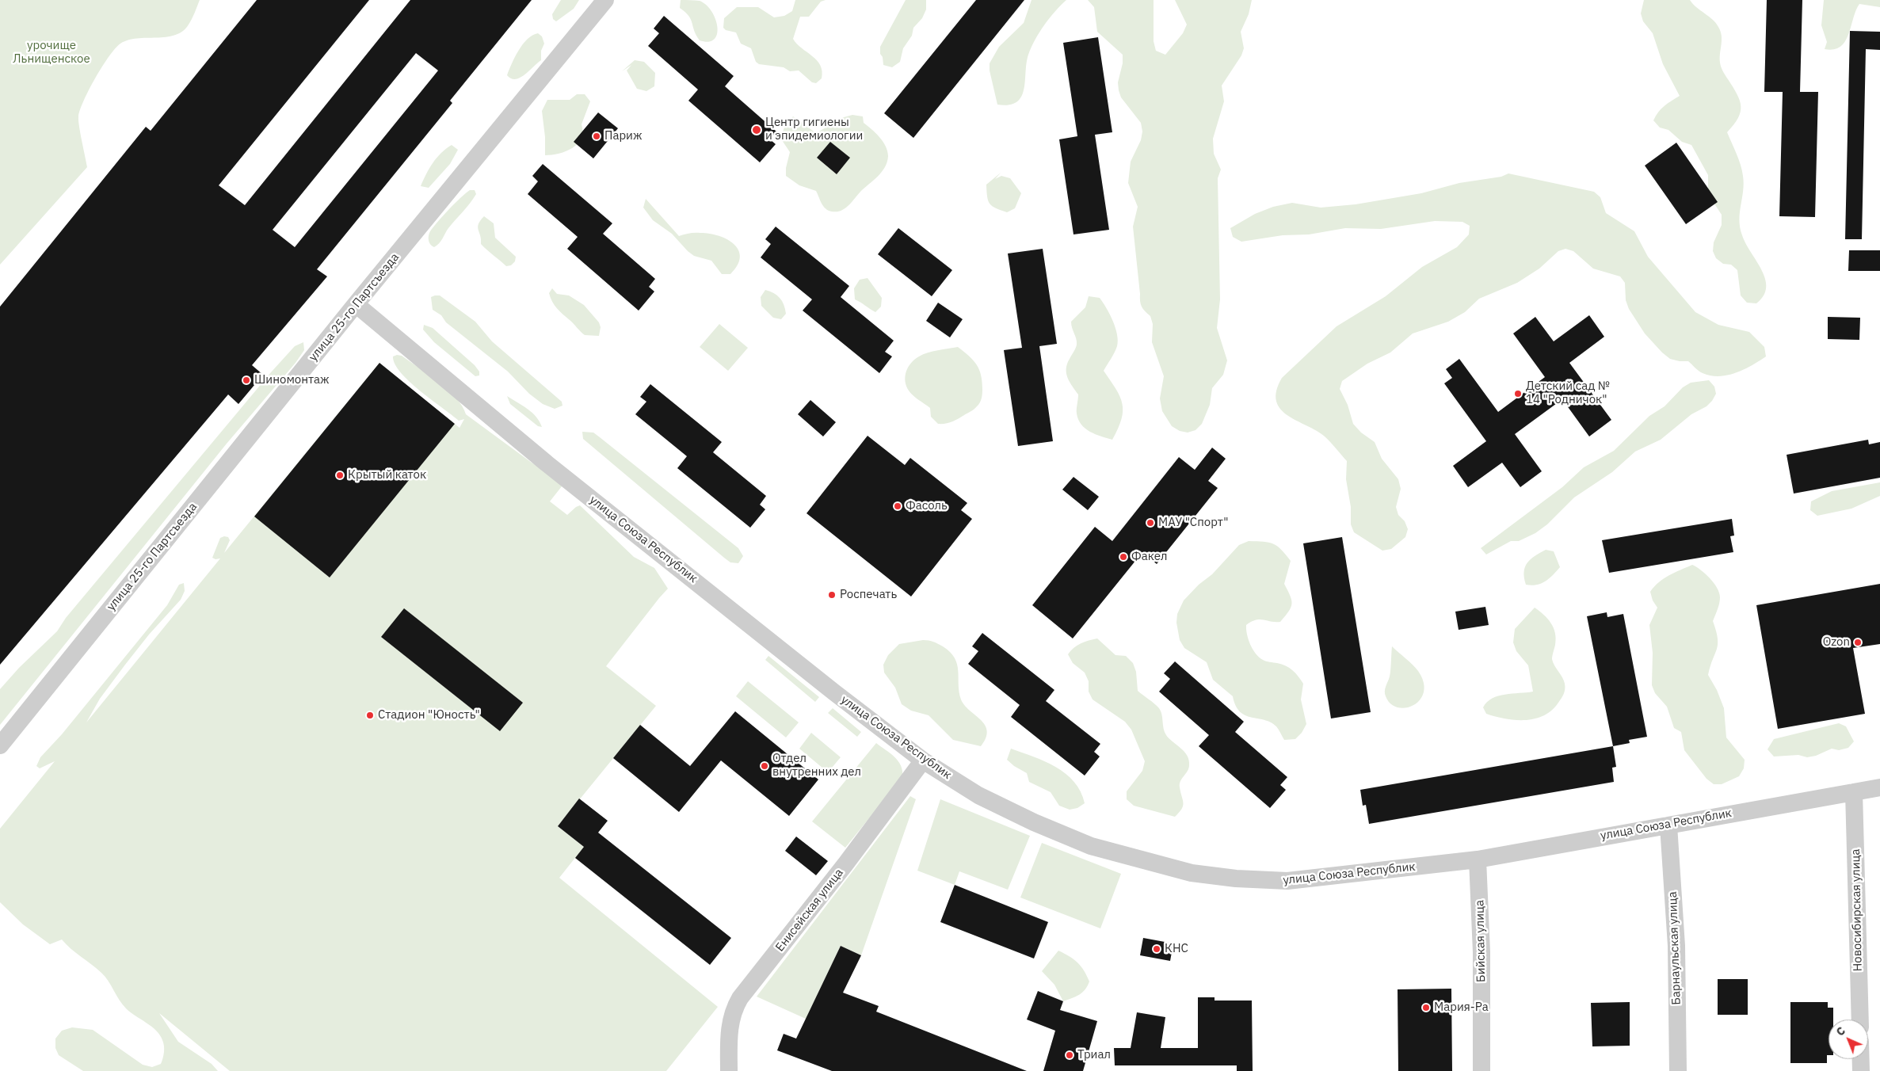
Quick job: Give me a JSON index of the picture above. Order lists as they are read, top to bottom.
{
  "streets": {
    "street": [
      "улица 25-го Партсъезда",
      "улица Союза Республик",
      "Енисейская улица",
      "Новосибирская улица",
      "Бийская улица",
      "Барнаульская улица"
    ]
  },
  "crossings": [
    ["улица 25-го Партсъезда", "улица Союза Республик"],
    ["улица Союза Республик", "Енисейская улица"],
    ["улица Союза Республик", "Новосибирская улица"],
    ["улица Союза Республик", "Бийская улица"],
    ["улица Союза Республик", "Барнаульская улица"]
  ],
  "parks": ["урочище Льнищенское"],
  "places": [
    "Центр гигиены и эпидемиологии",
    "Париж",
    "Шиномонтаж",
    "Детский сад № 14 \"Родничок\"",
    "Крытый каток",
    "Фасоль",
    "МАУ \"Спорт\"",
    "Факел",
    "Роспечать",
    "Ozon",
    "Стадион \"Юность\"",
    "Отдел внутренних дел",
    "КНС",
    "Мария-Ра",
    "Триал"
  ],
  "north": "top left"
}
